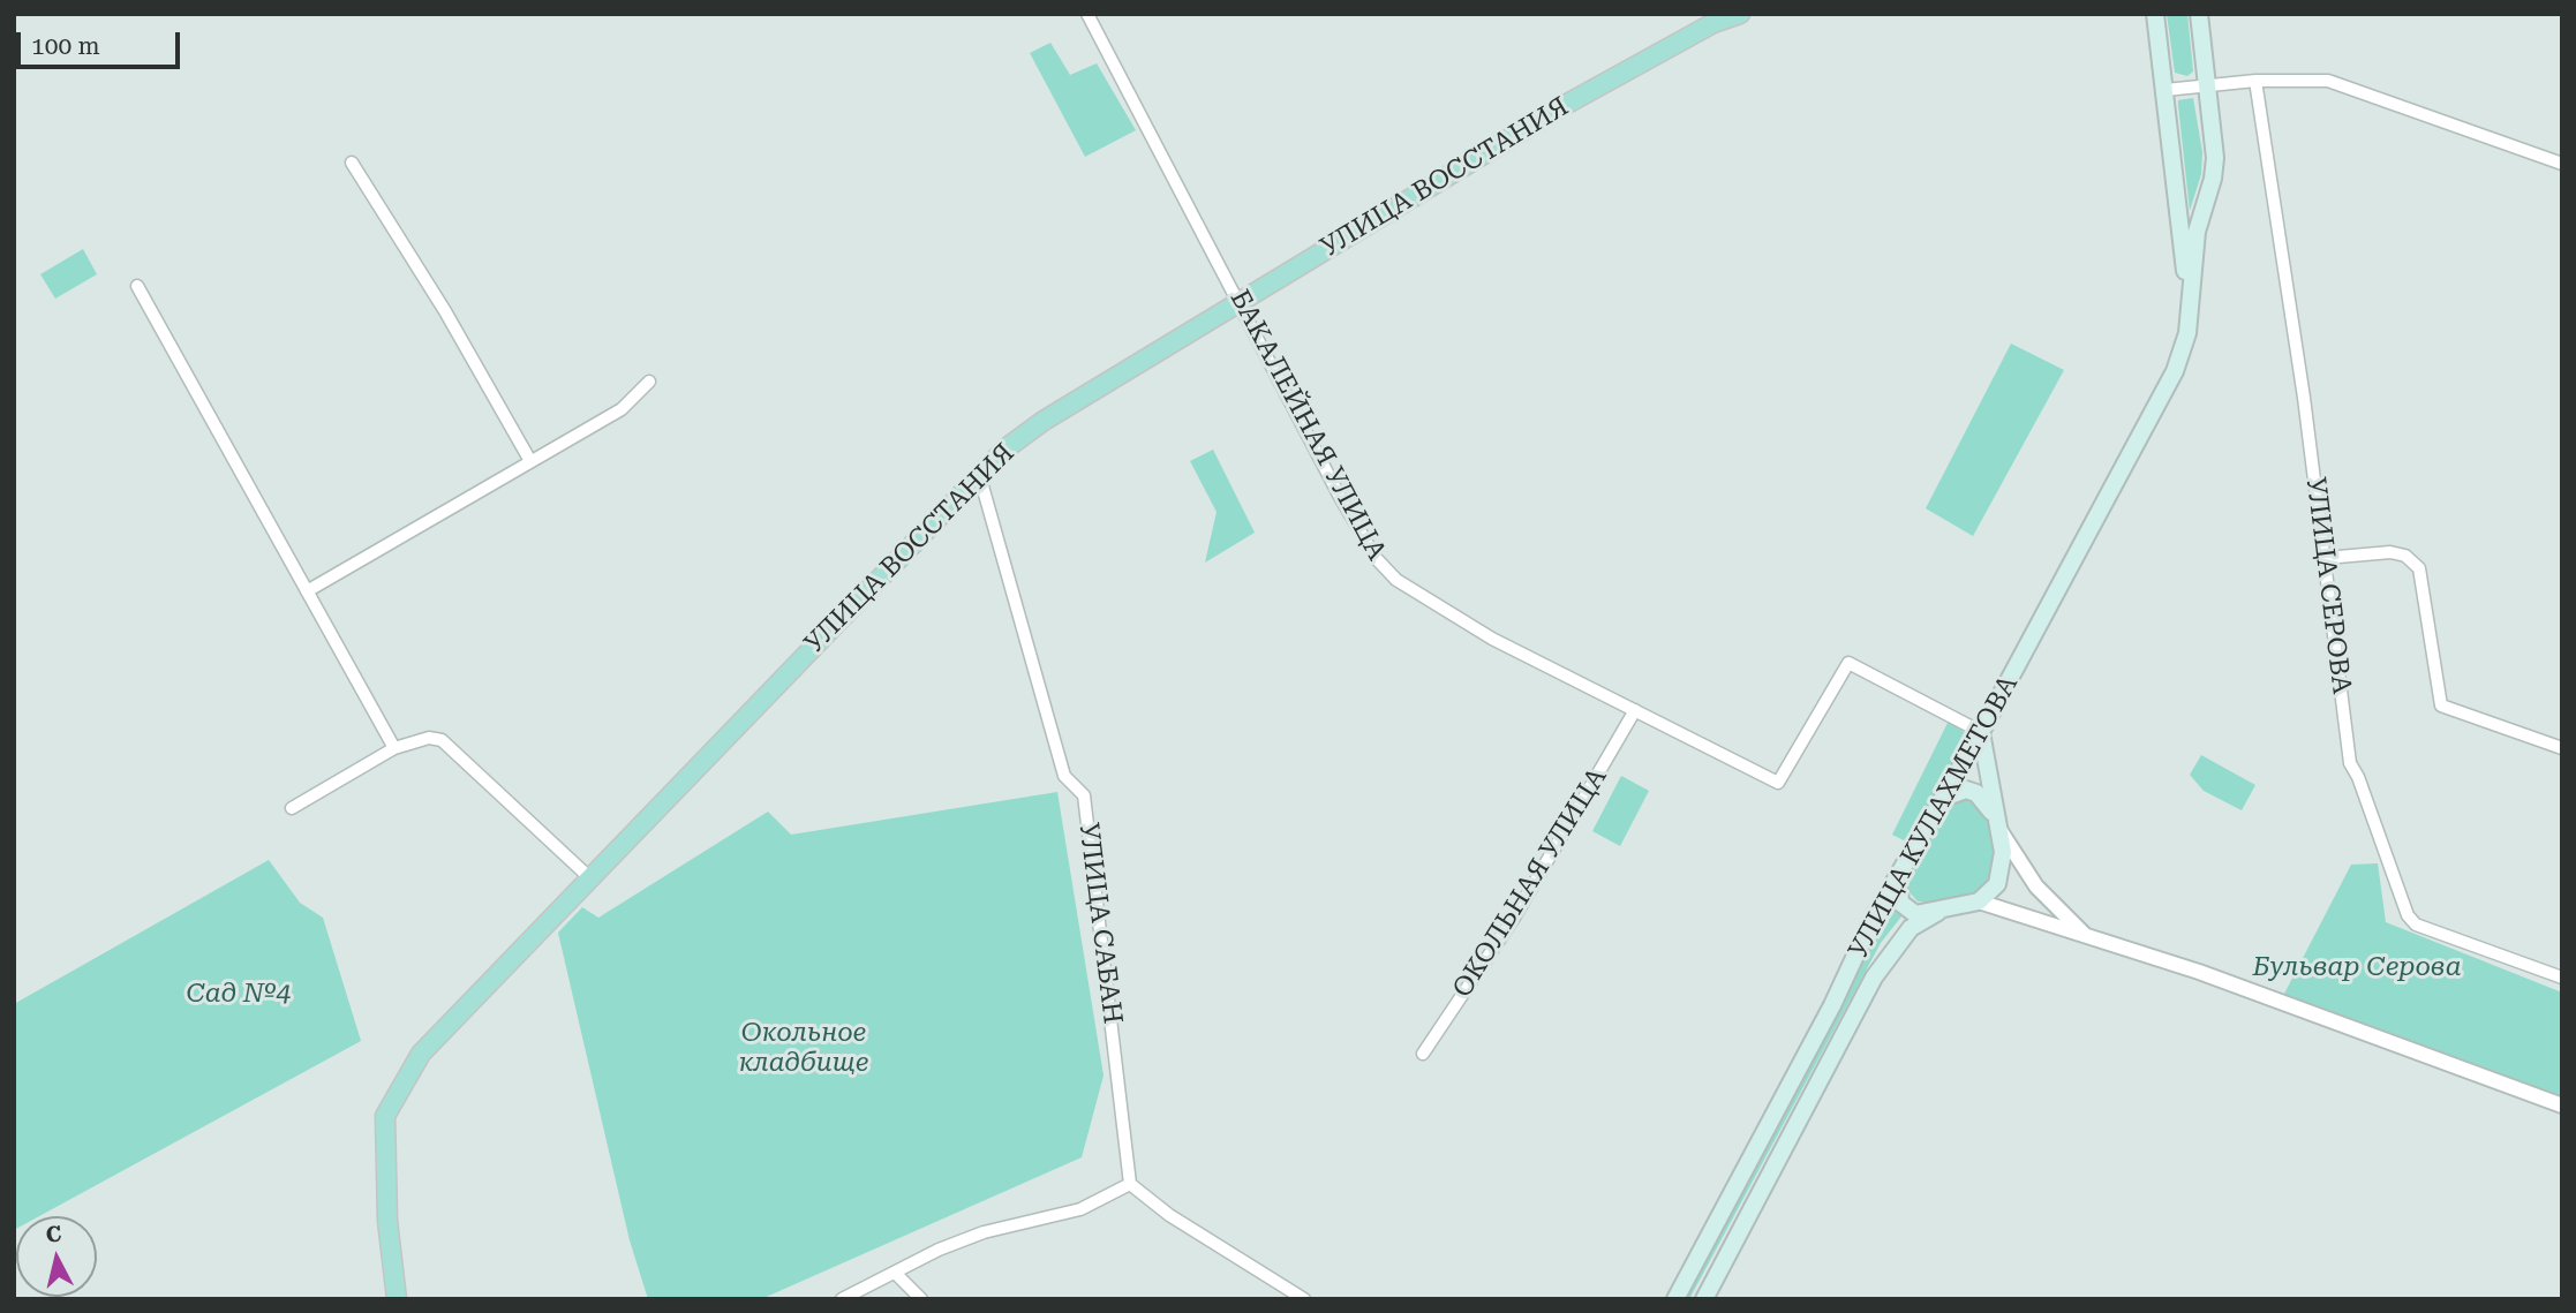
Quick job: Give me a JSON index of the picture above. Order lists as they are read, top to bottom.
{
  "streets": {
    "main road": ["УЛИЦА ВОССТАНИЯ", "УЛИЦА КУЛАХМЕТОВА"],
    "street": [
      "БАКАЛЕЙНАЯ УЛИЦА",
      "УЛИЦА СЕРОВА",
      "ОКОЛЬНАЯ УЛИЦА",
      "УЛИЦА САБАН"
    ]
  },
  "crossings": [
    ["УЛИЦА ВОССТАНИЯ", "БАКАЛЕЙНАЯ УЛИЦА"],
    ["УЛИЦА ВОССТАНИЯ", "УЛИЦА САБАН"],
    ["БАКАЛЕЙНАЯ УЛИЦА", "УЛИЦА КУЛАХМЕТОВА"],
    ["БАКАЛЕЙНАЯ УЛИЦА", "ОКОЛЬНАЯ УЛИЦА"]
  ],
  "parks": ["Бульвар Серова", "Сад №4", "Окольное кладбище"],
  "scale_bar": "100 m",
  "north": "top"
}
